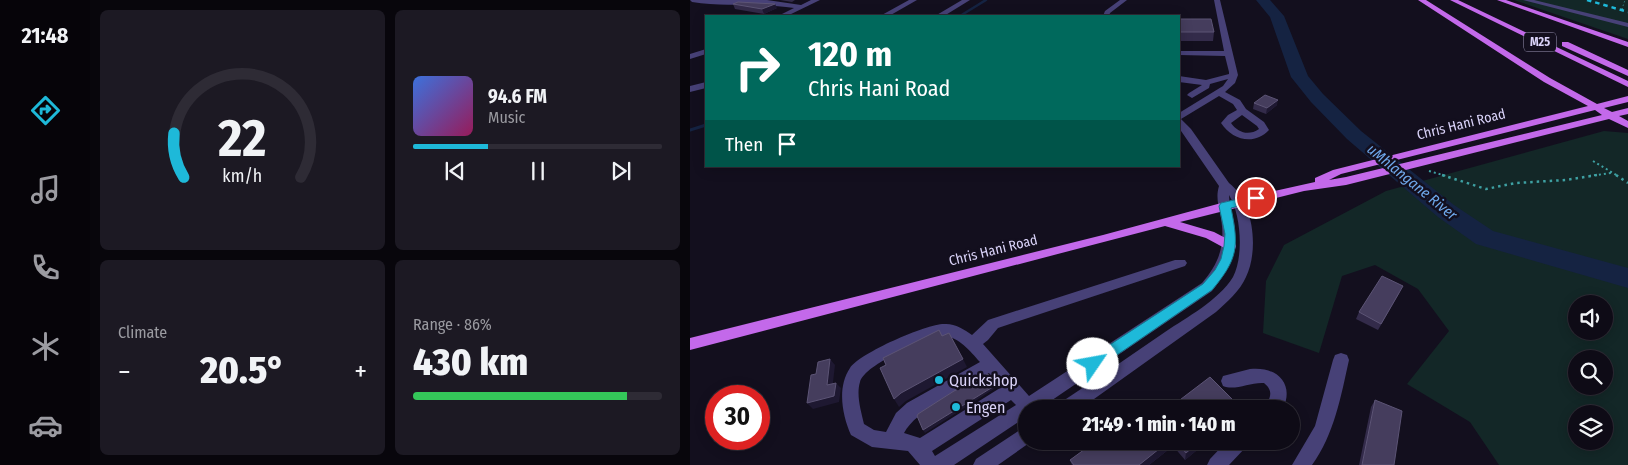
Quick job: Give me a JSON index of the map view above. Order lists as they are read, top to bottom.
{
  "streets": {
    "main road": ["M25", "Chris Hani Road"]
  },
  "water": ["uMhlangane River"],
  "places": ["Quickshop", "Engen"],
  "page": {
    "tabs": "21:48",
    "turn": ["120 m", "Chris Hani Road"],
    "song": ["94.6 FM", "Music"],
    "then": "Then",
    "tile": [
      "Climate",
      ["Range · 86%", "430 km"]
    ],
    "heat": ["−", "20.5°", "+"],
    "limit": "30",
    "trip": "21:49 · 1 min · 140 m",
    "gauge": ["22", "km/h"]
  }
}
